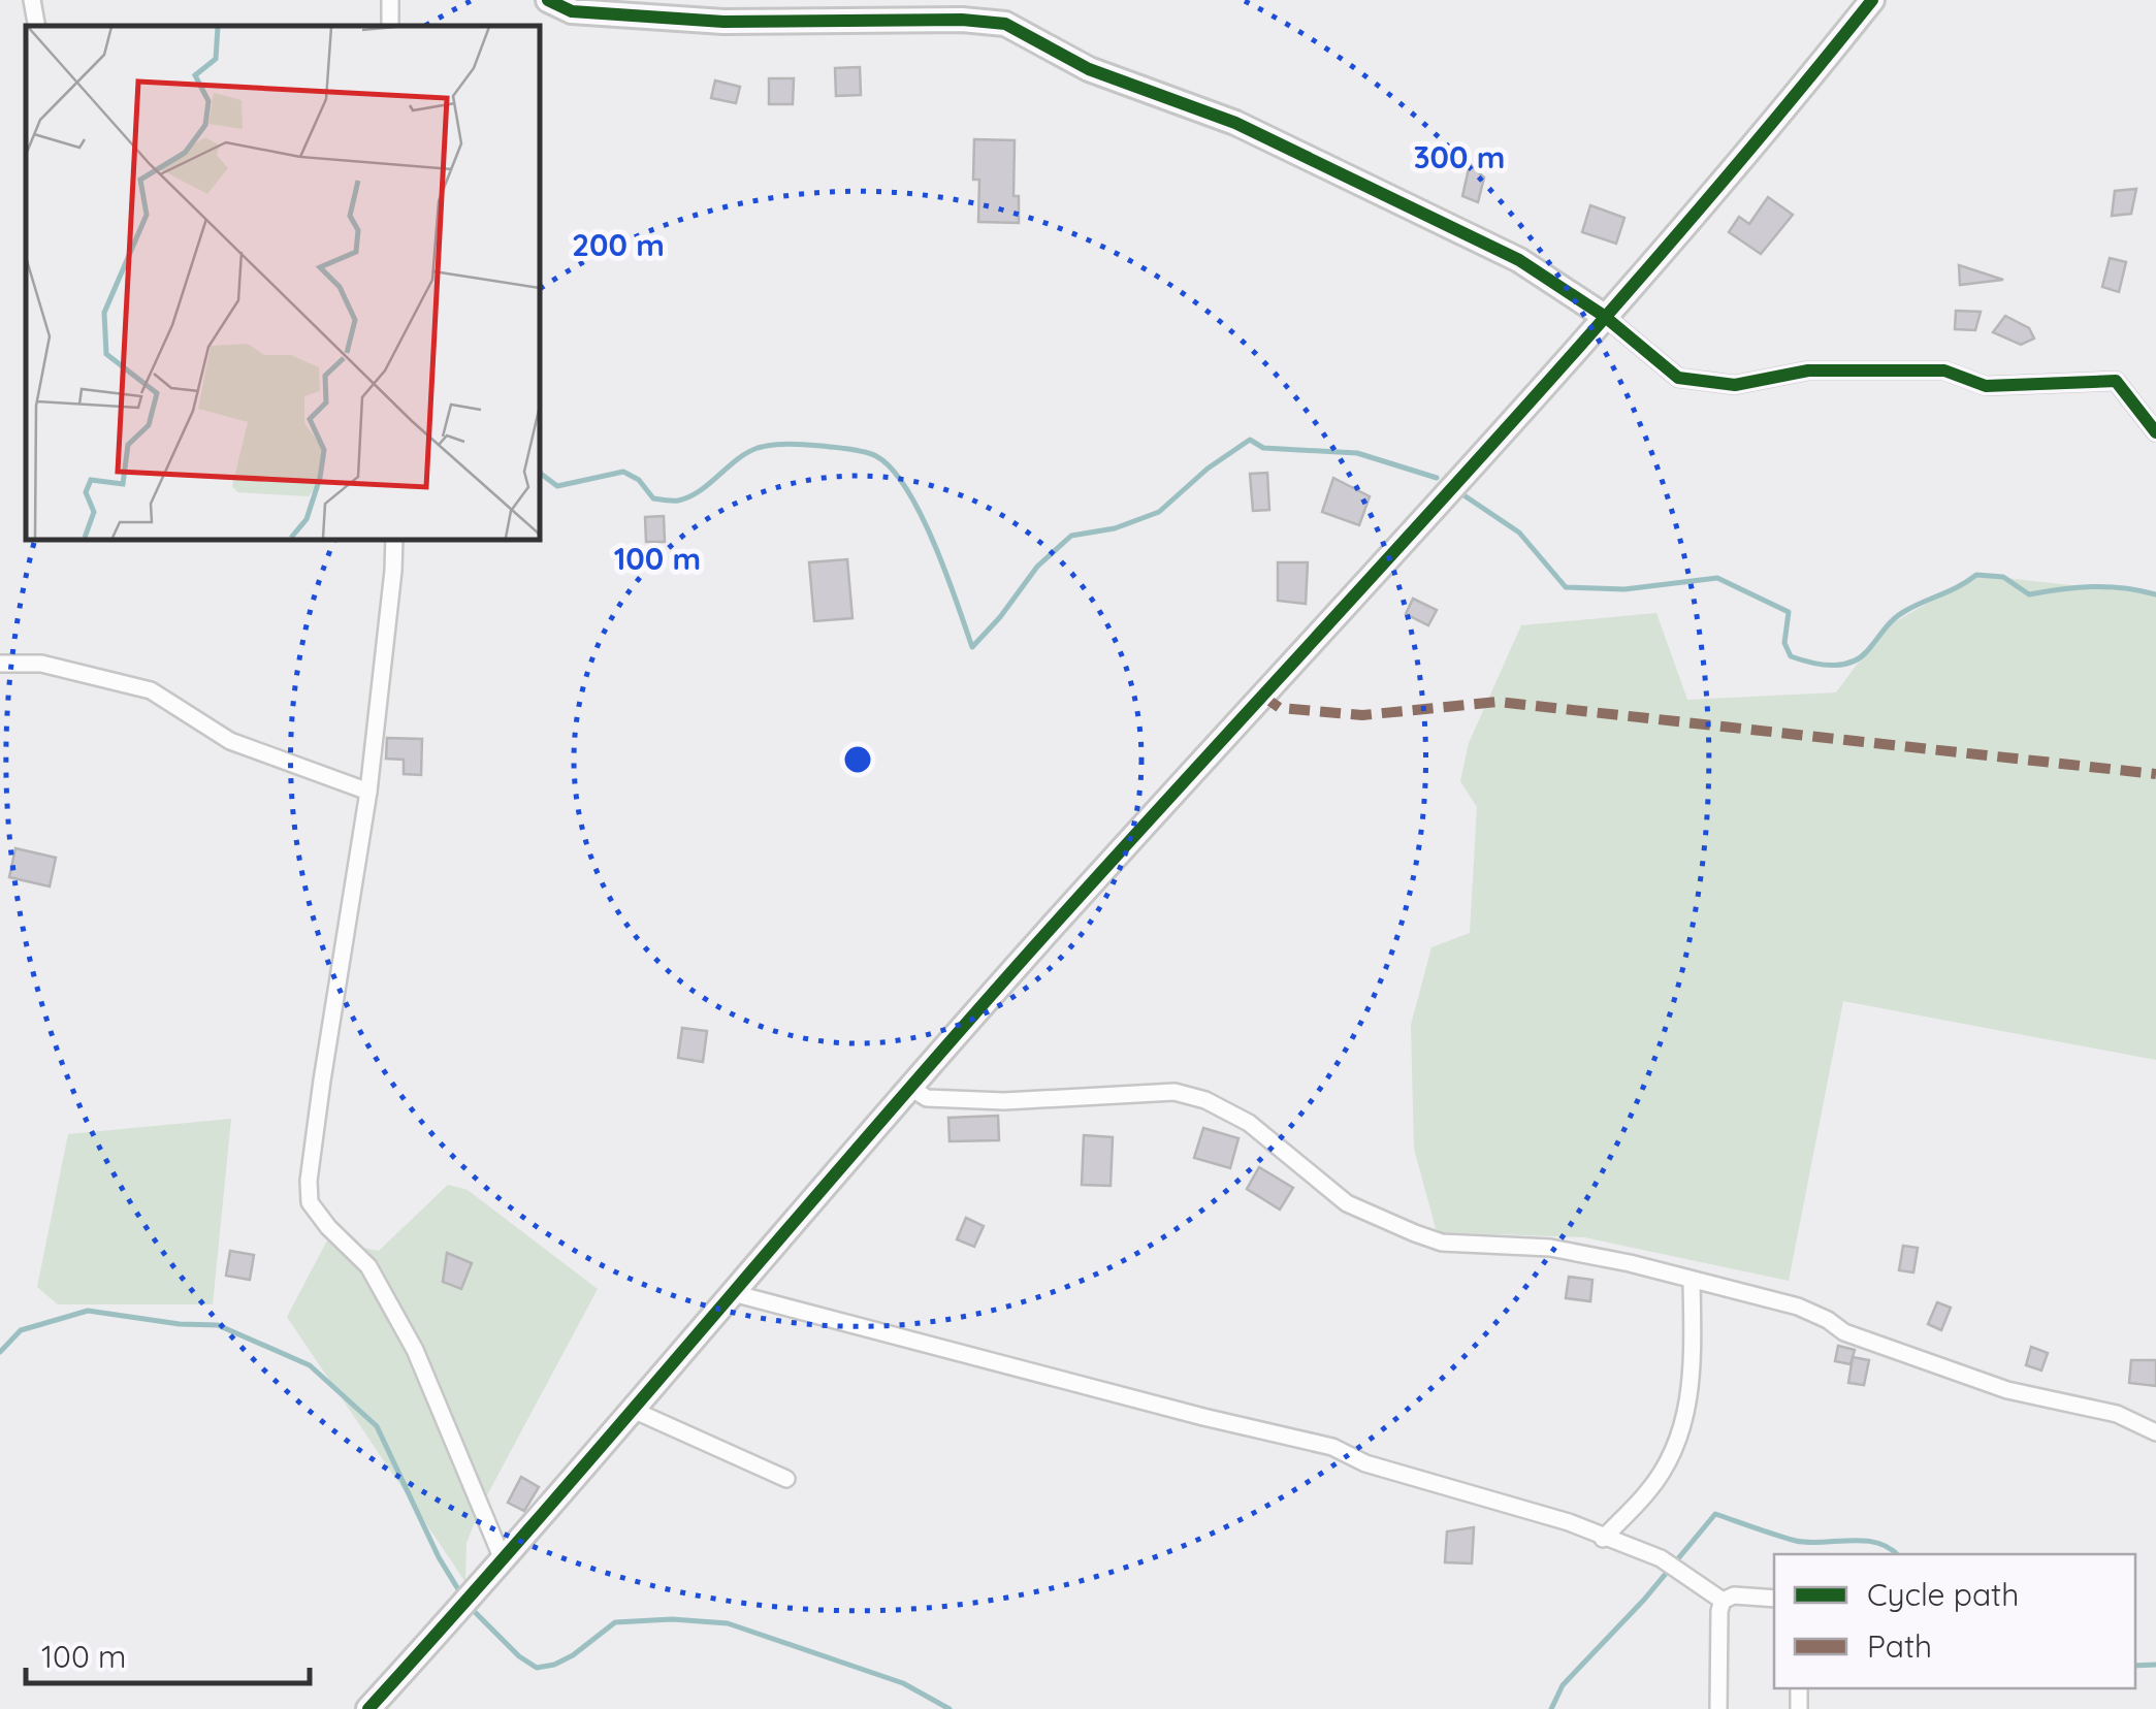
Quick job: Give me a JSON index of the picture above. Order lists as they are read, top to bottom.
{
  "legend": ["Cycle path", "Path"],
  "scale_bar": "100 m",
  "rings": ["300 m", "200 m", "100 m"]
}
